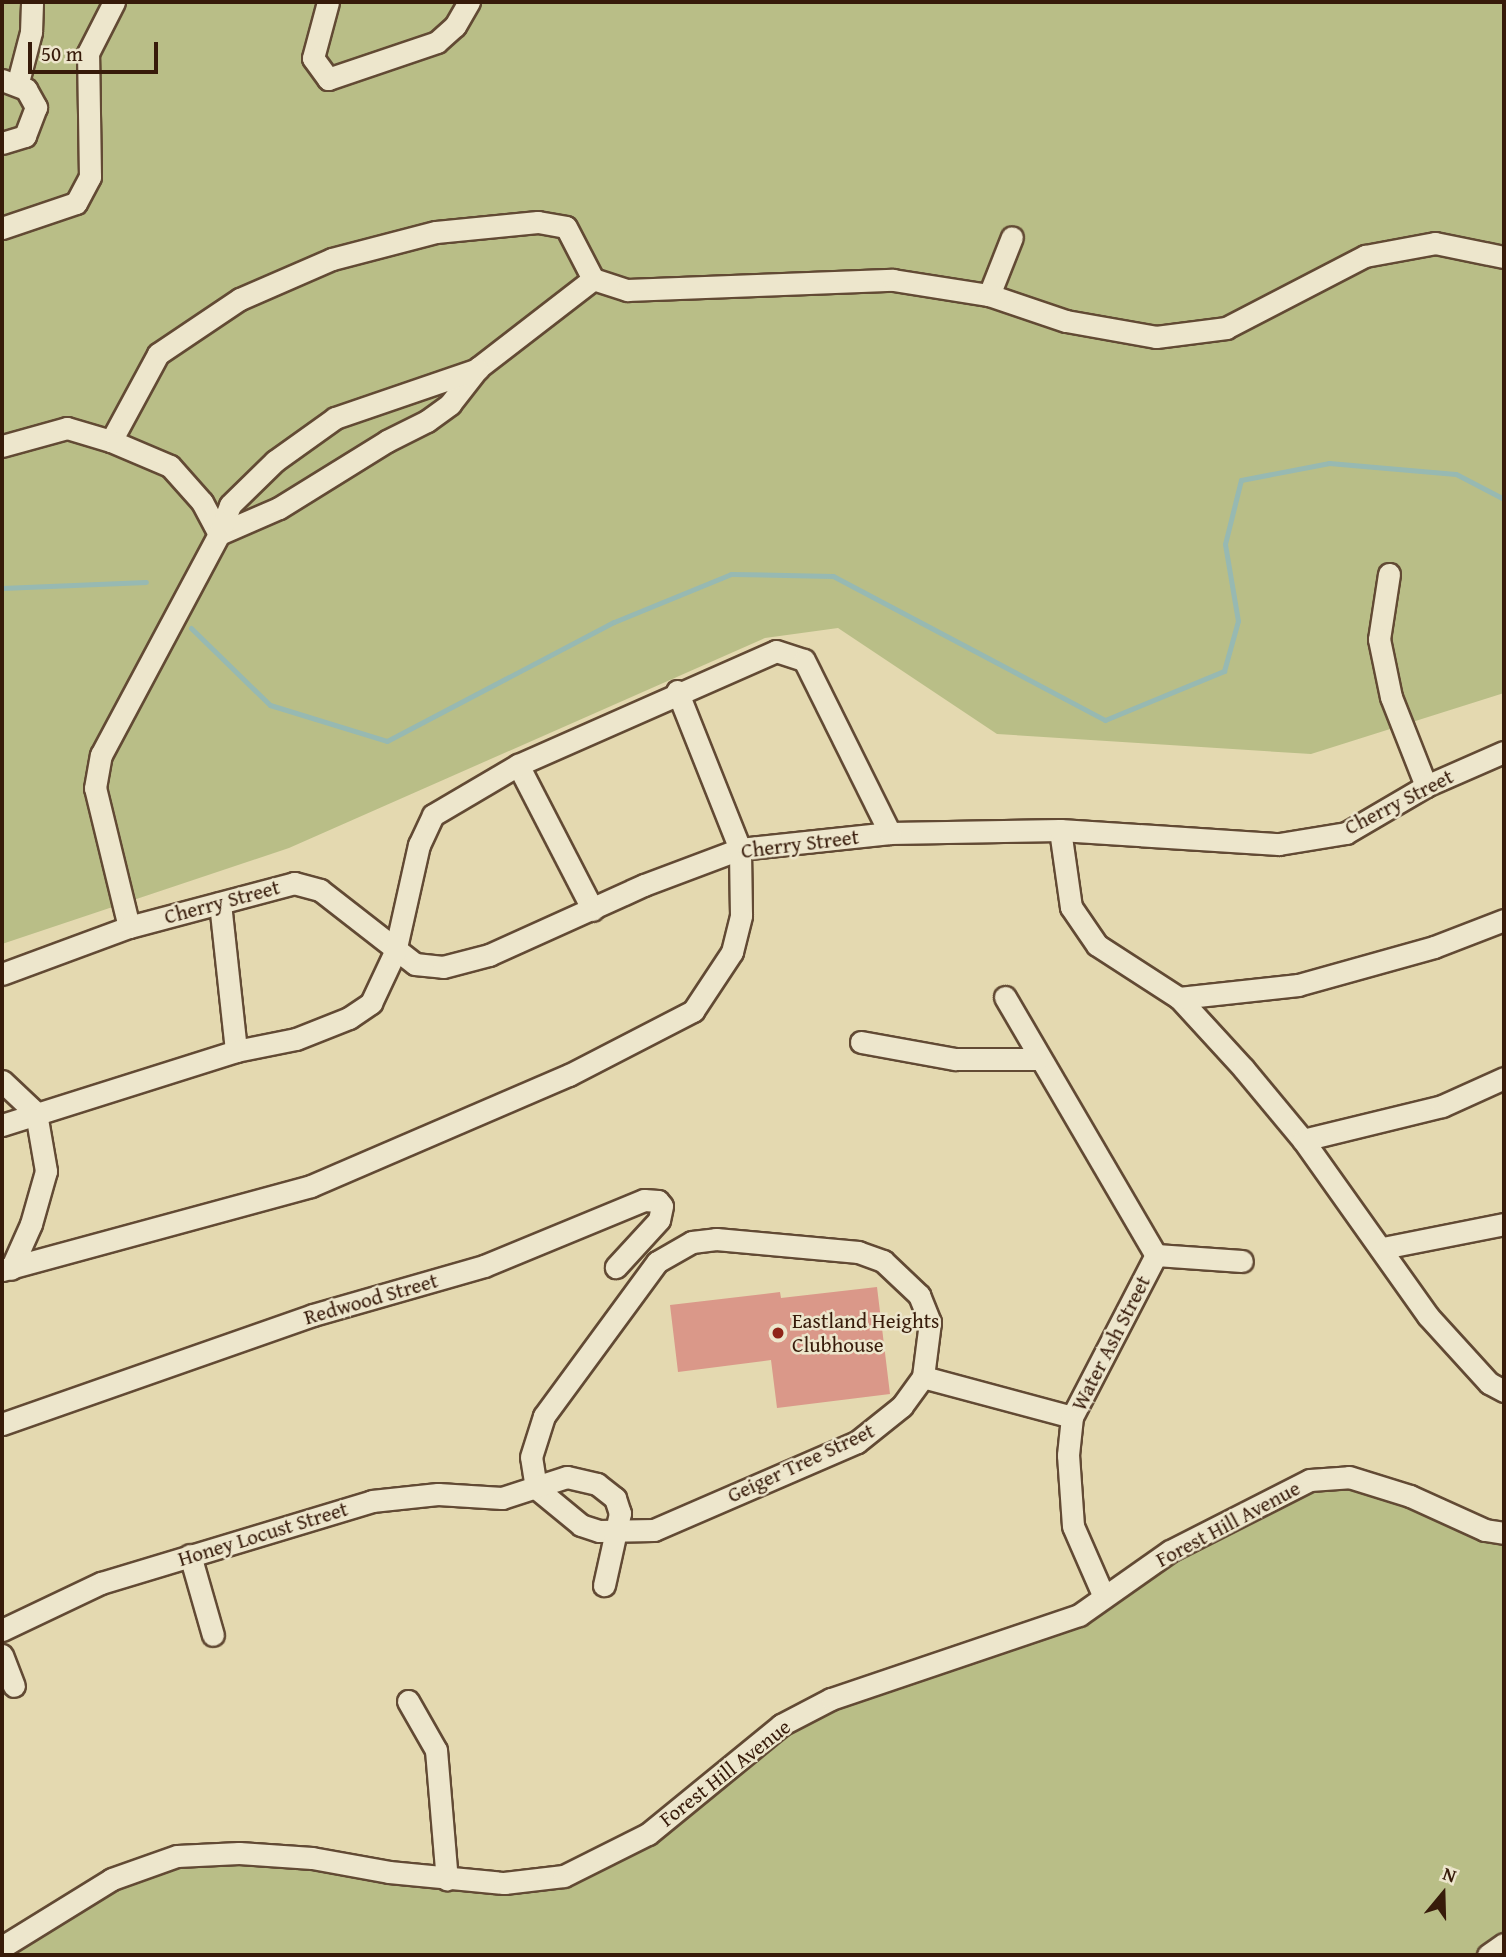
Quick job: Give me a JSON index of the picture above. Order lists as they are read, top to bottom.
{
  "streets": {
    "street": [
      "Cherry Street",
      "Redwood Street",
      "Water Ash Street",
      "Geiger Tree Street",
      "Forest Hill Avenue",
      "Honey Locust Street"
    ]
  },
  "crossings": [
    ["Water Ash Street", "Forest Hill Avenue"],
    ["Geiger Tree Street", "Honey Locust Street"]
  ],
  "places": ["Eastland Heights Clubhouse"],
  "scale_bar": "50 m",
  "north": "top"
}
